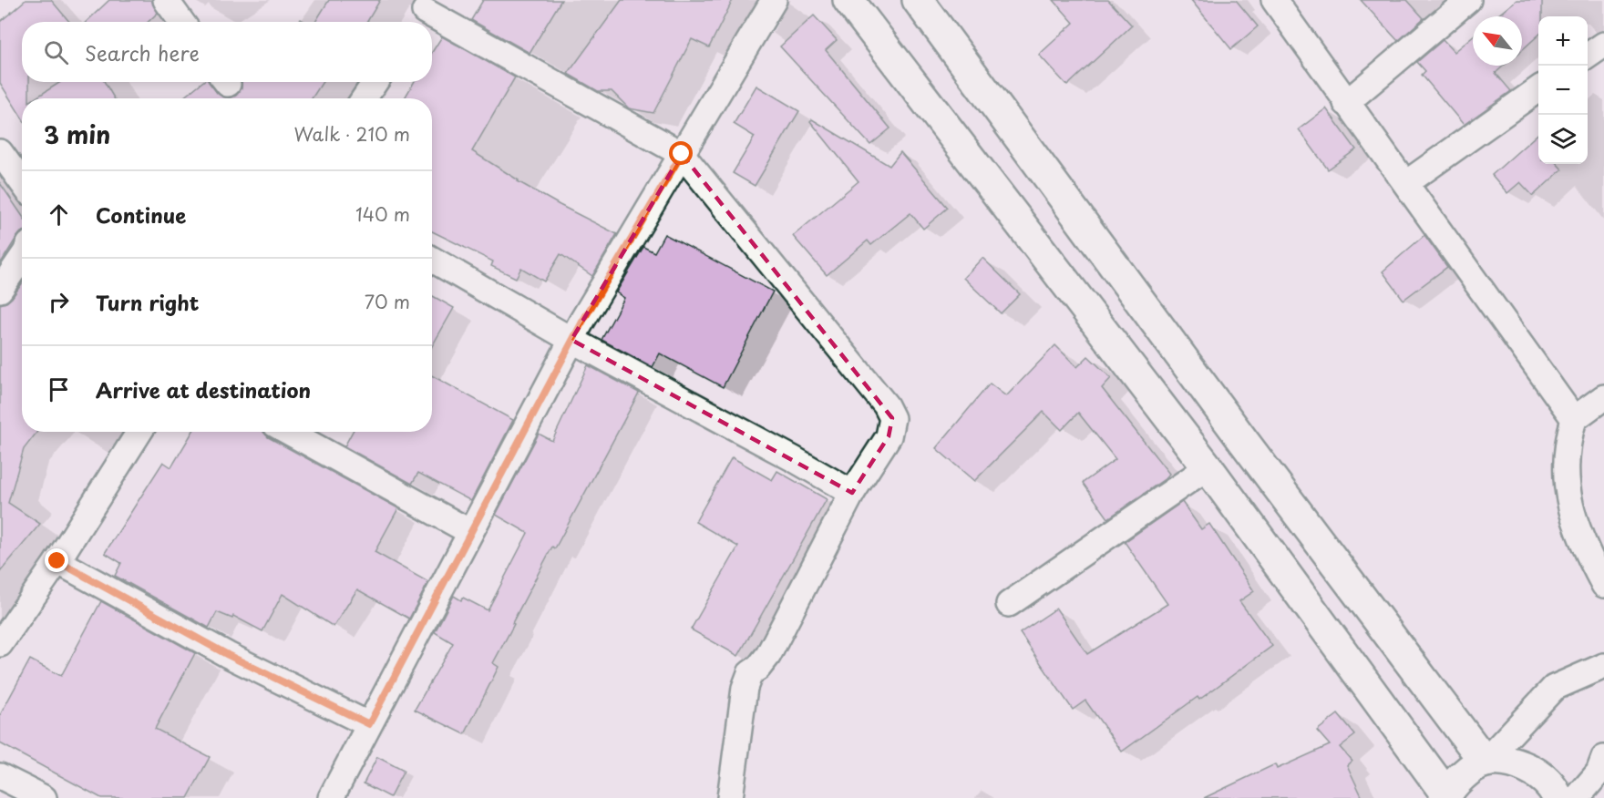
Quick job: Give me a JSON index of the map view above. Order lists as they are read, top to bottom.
{
  "north": "top left",
  "page": {
    "map_buttons": ["+", "−"],
    "search": "Search here",
    "heading": ["3 min", "Walk · 210 m"],
    "list": [
      ["Continue", "140 m"],
      ["Turn right", "70 m"],
      "Arrive at destination"
    ]
  }
}
